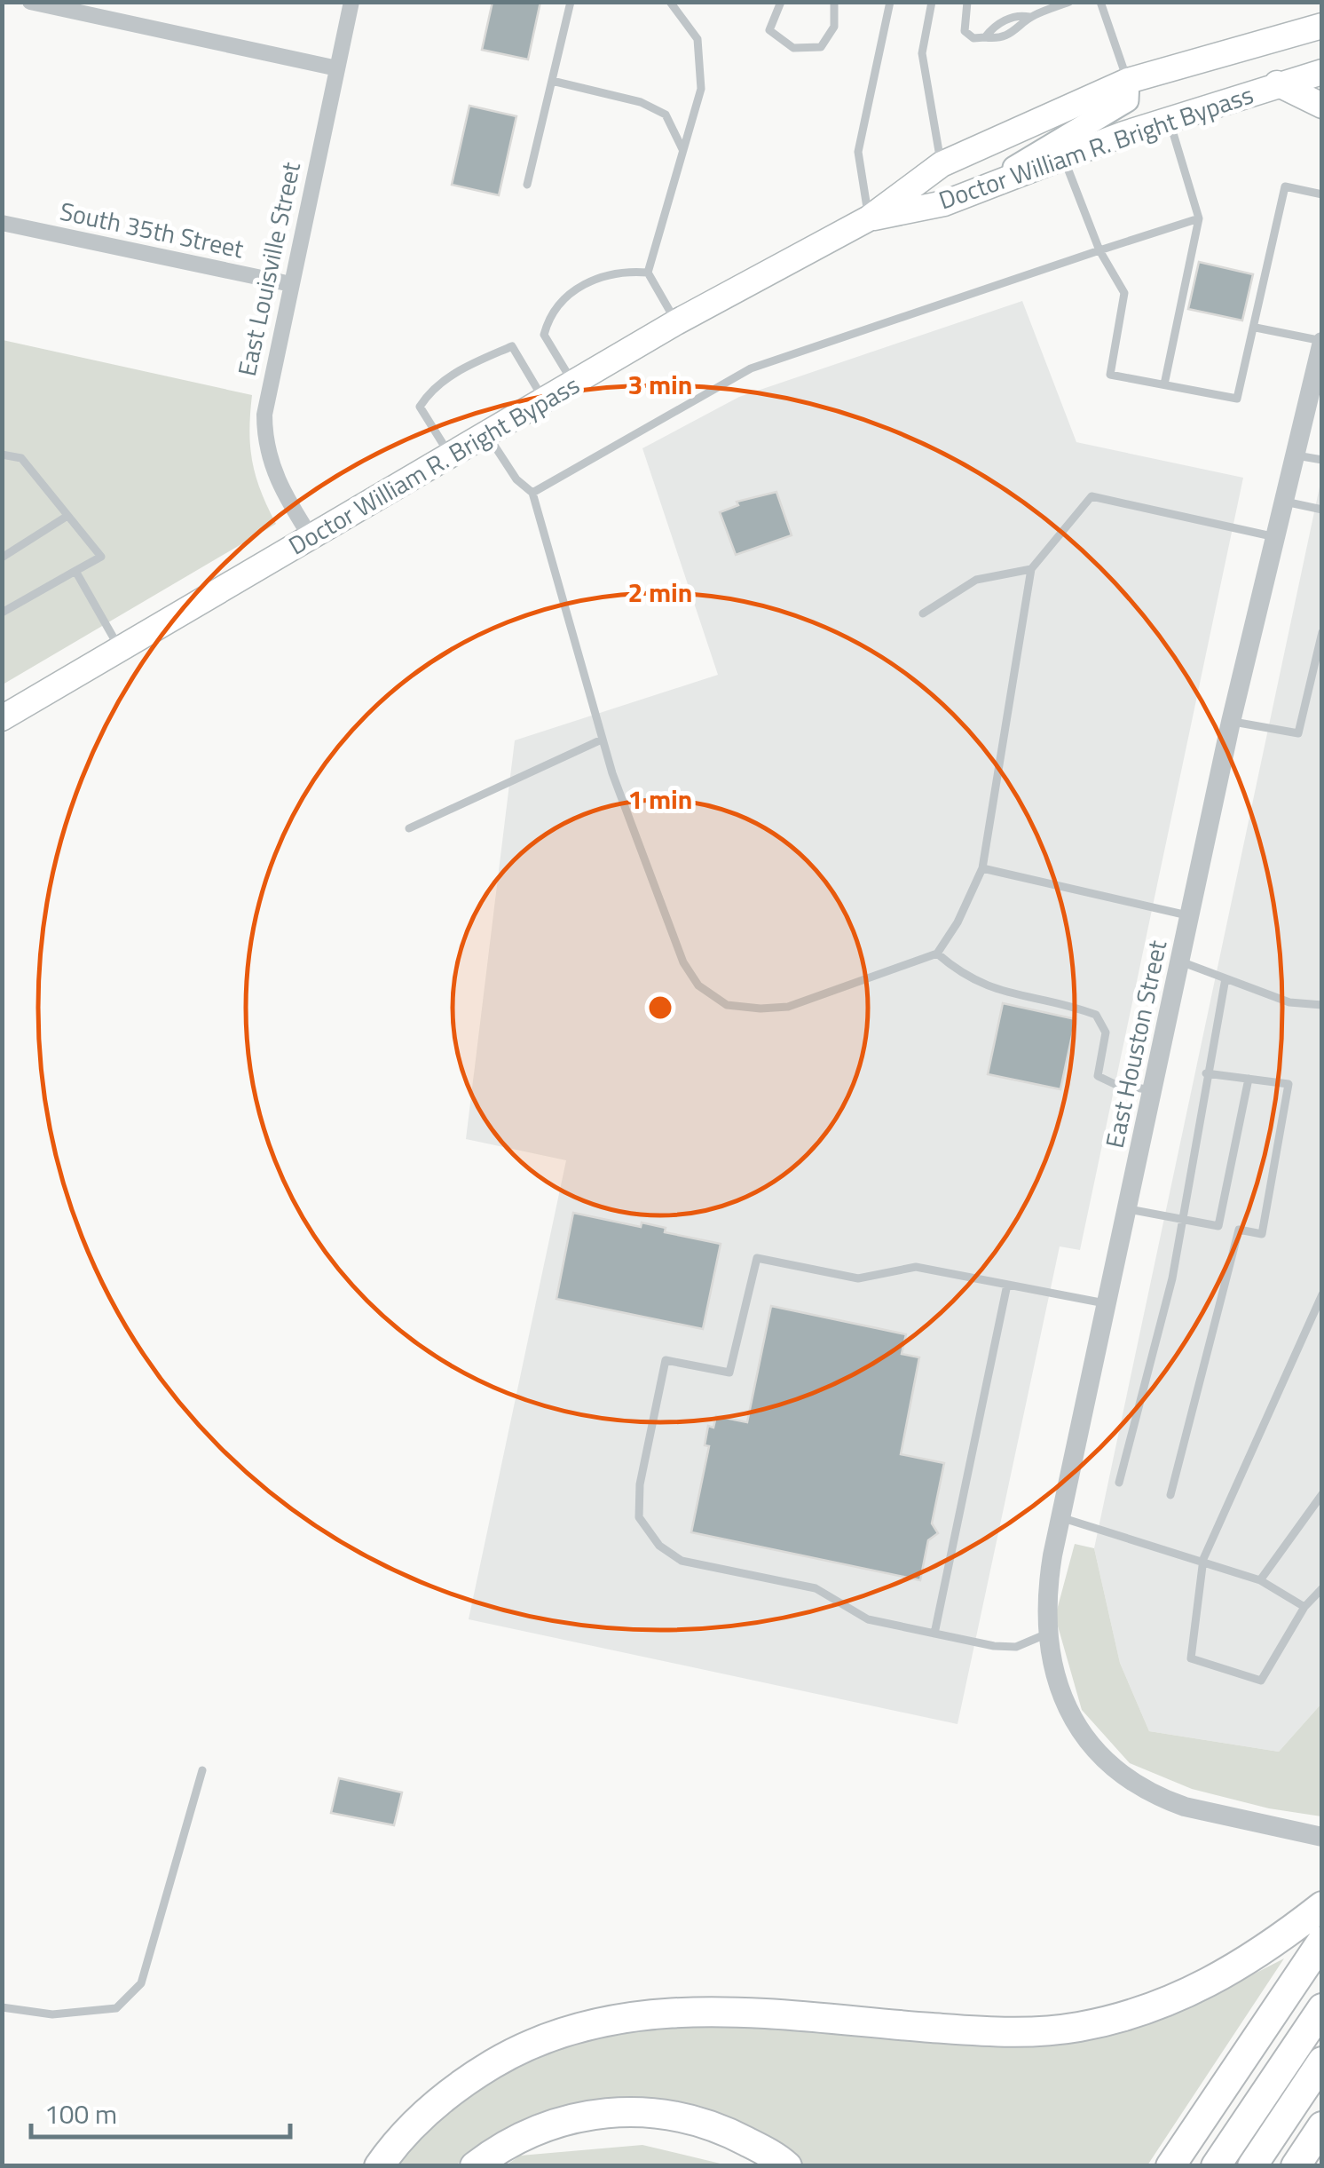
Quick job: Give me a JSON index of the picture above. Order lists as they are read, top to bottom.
{
  "streets": {
    "main road": ["Doctor William R. Bright Bypass"],
    "street": ["South 35th Street", "East Louisville Street", "East Houston Street"]
  },
  "crossings": [
    ["Doctor William R. Bright Bypass", "East Louisville Street"],
    ["South 35th Street", "East Louisville Street"]
  ],
  "scale_bar": "100 m",
  "rings": ["3 min", "2 min", "1 min"]
}
